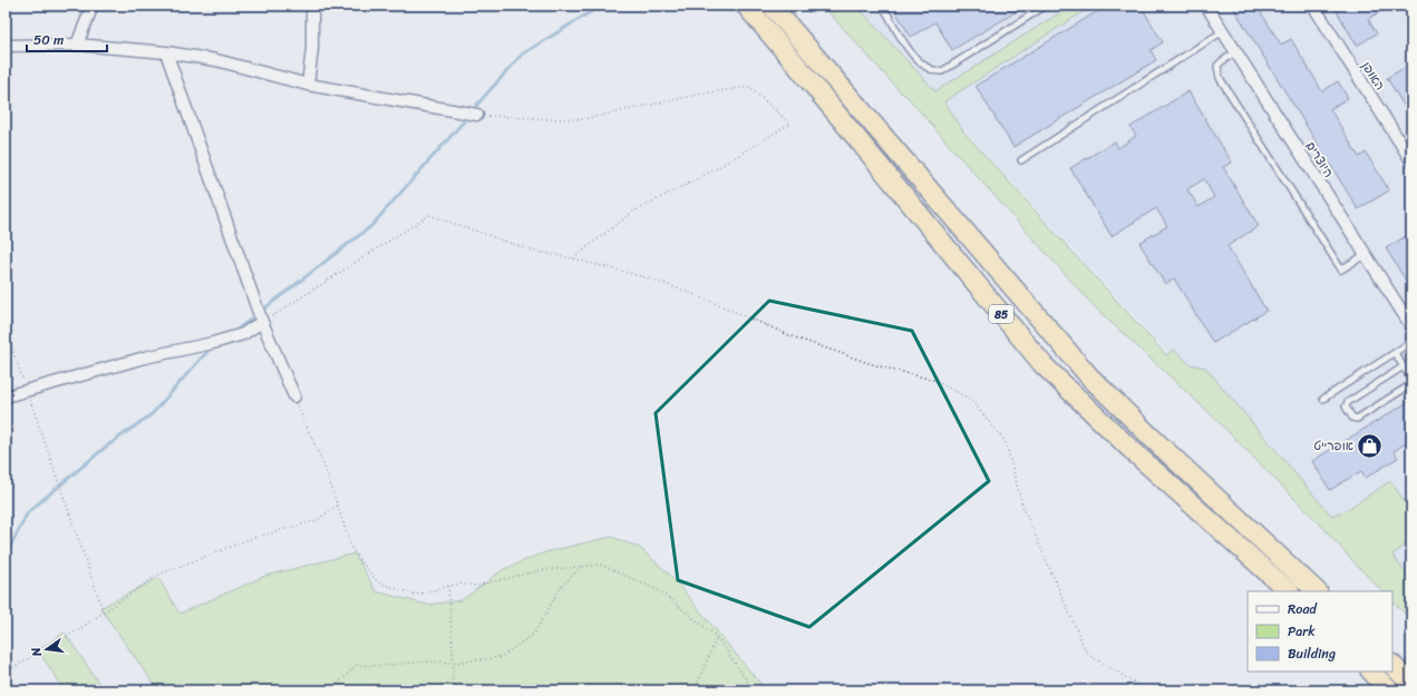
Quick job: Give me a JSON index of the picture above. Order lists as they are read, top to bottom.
{
  "streets": {
    "highway": ["85"],
    "street": ["האופן", "היוצרים"]
  },
  "places": {
    "shop": ["אופרייט"]
  },
  "legend": ["Road", "Park", "Building"],
  "scale_bar": "50 m",
  "north": "left"
}
